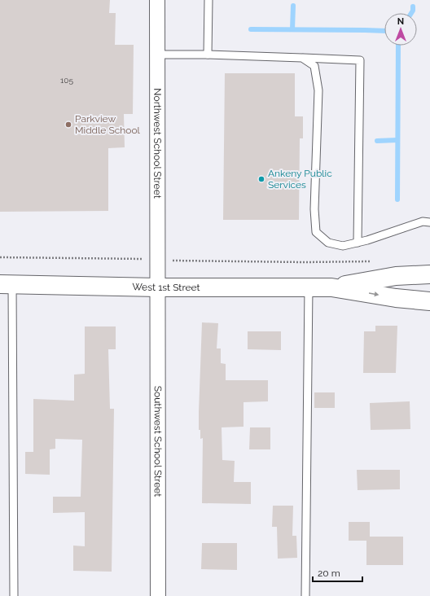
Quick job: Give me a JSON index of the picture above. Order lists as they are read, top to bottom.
{
  "streets": {
    "main road": ["West 1st Street"],
    "street": ["Northwest School Street", "Southwest School Street"]
  },
  "crossings": [
    ["Northwest School Street", "West 1st Street"],
    ["Northwest School Street", "Southwest School Street"],
    ["West 1st Street", "Southwest School Street"]
  ],
  "places": ["Parkview Middle School", "Ankeny Public Services"],
  "house_numbers": ["105"],
  "scale_bar": "20 m",
  "north": "top"
}
